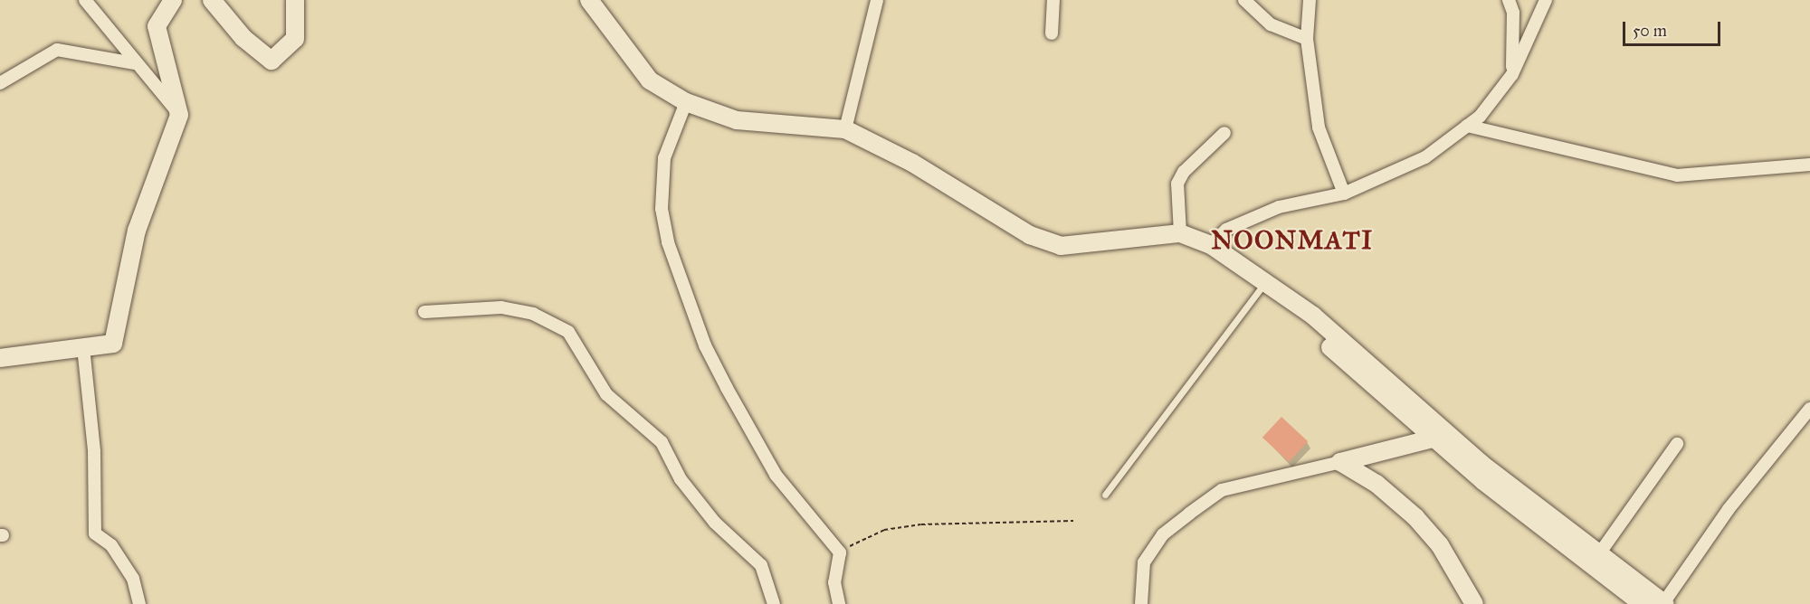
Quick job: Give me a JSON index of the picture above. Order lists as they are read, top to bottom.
{
  "districts": ["NOONMATI"],
  "scale_bar": "50 m"
}
